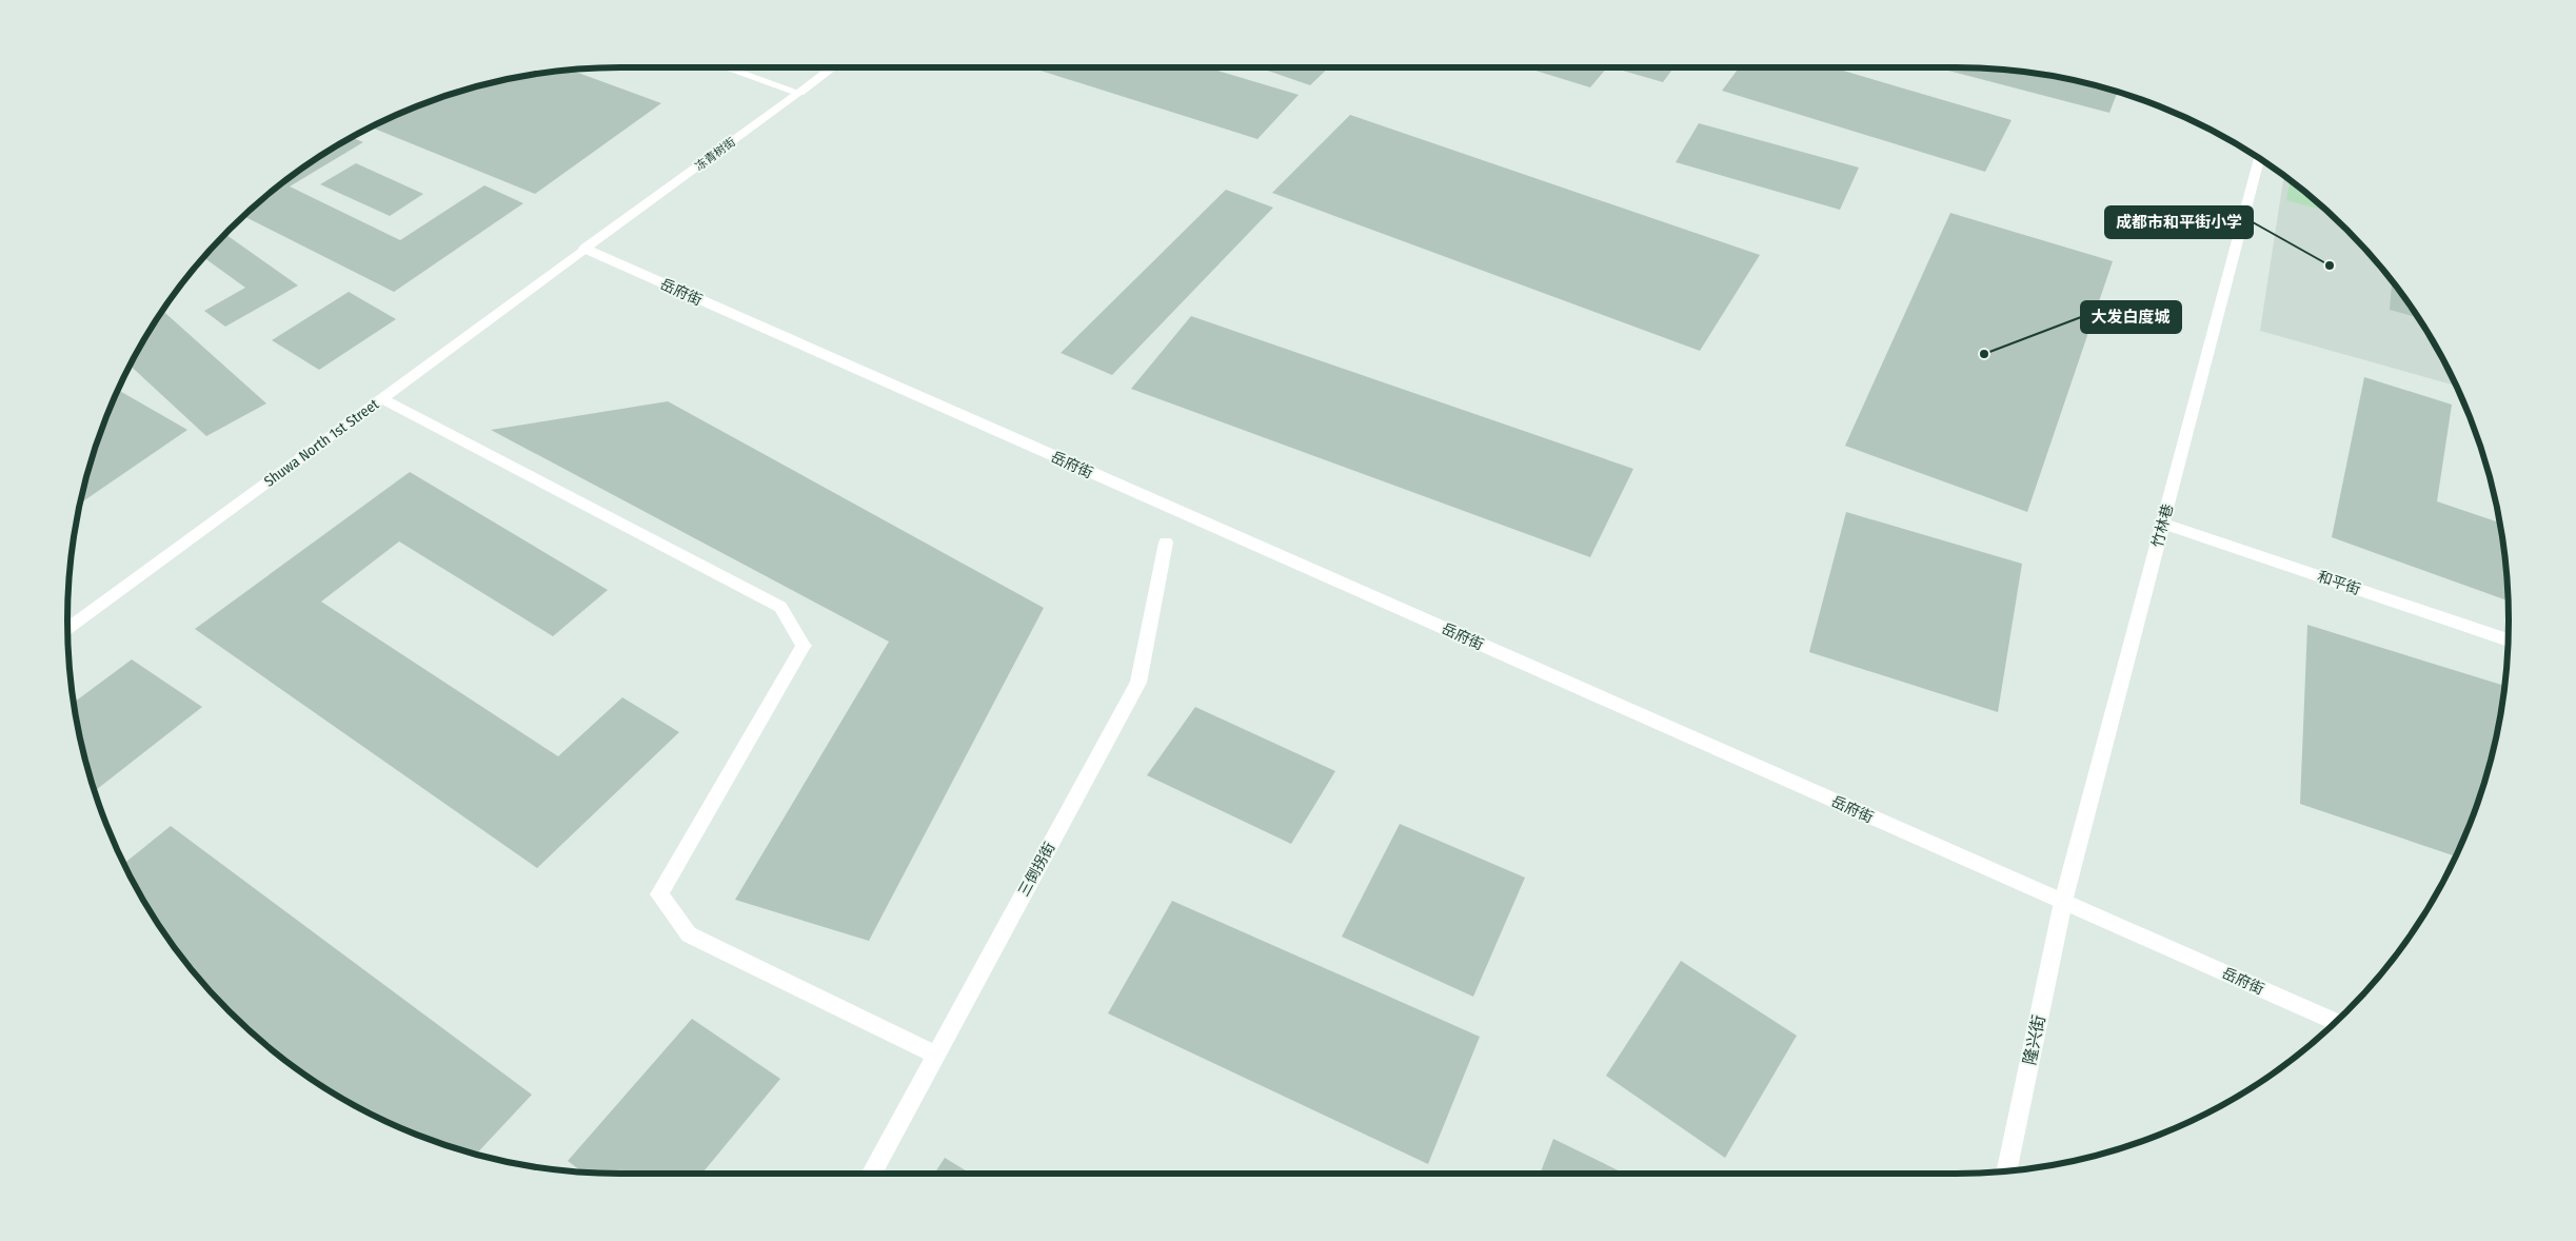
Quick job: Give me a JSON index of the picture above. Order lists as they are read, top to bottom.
{
  "streets": {
    "street": [
      "冻青树街",
      "岳府街",
      "Shuwa North 1st Street",
      "竹林巷",
      "和平街",
      "三倒拐街",
      "隆兴街"
    ]
  },
  "crossings": [
    ["冻青树街", "岳府街"],
    ["冻青树街", "Shuwa North 1st Street"],
    ["岳府街", "Shuwa North 1st Street"],
    ["岳府街", "竹林巷"],
    ["岳府街", "隆兴街"],
    ["竹林巷", "和平街"],
    ["竹林巷", "隆兴街"]
  ],
  "places": ["成都市和平街小学", "大发白度城"]
}
